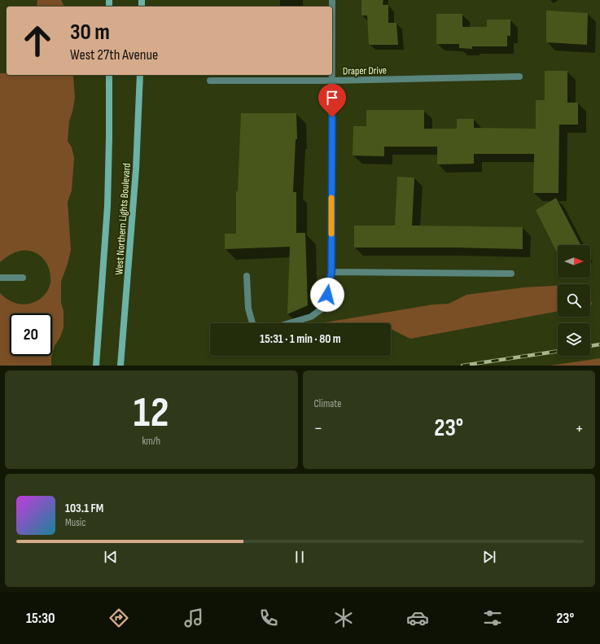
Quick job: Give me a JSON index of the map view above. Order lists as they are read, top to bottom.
{
  "streets": {
    "main road": ["West Northern Lights Boulevard"],
    "street": ["Draper Drive"]
  },
  "north": "right",
  "page": {
    "turn": ["30 m", "West 27th Avenue"],
    "limit": "20",
    "trip": "15:31 · 1 min · 80 m",
    "tile": [
      ["12", "km/h"],
      "Climate"
    ],
    "heat": ["−", "23°", "+"],
    "song": ["103.1 FM", "Music"],
    "tabs": ["15:30", "23°"]
  }
}
